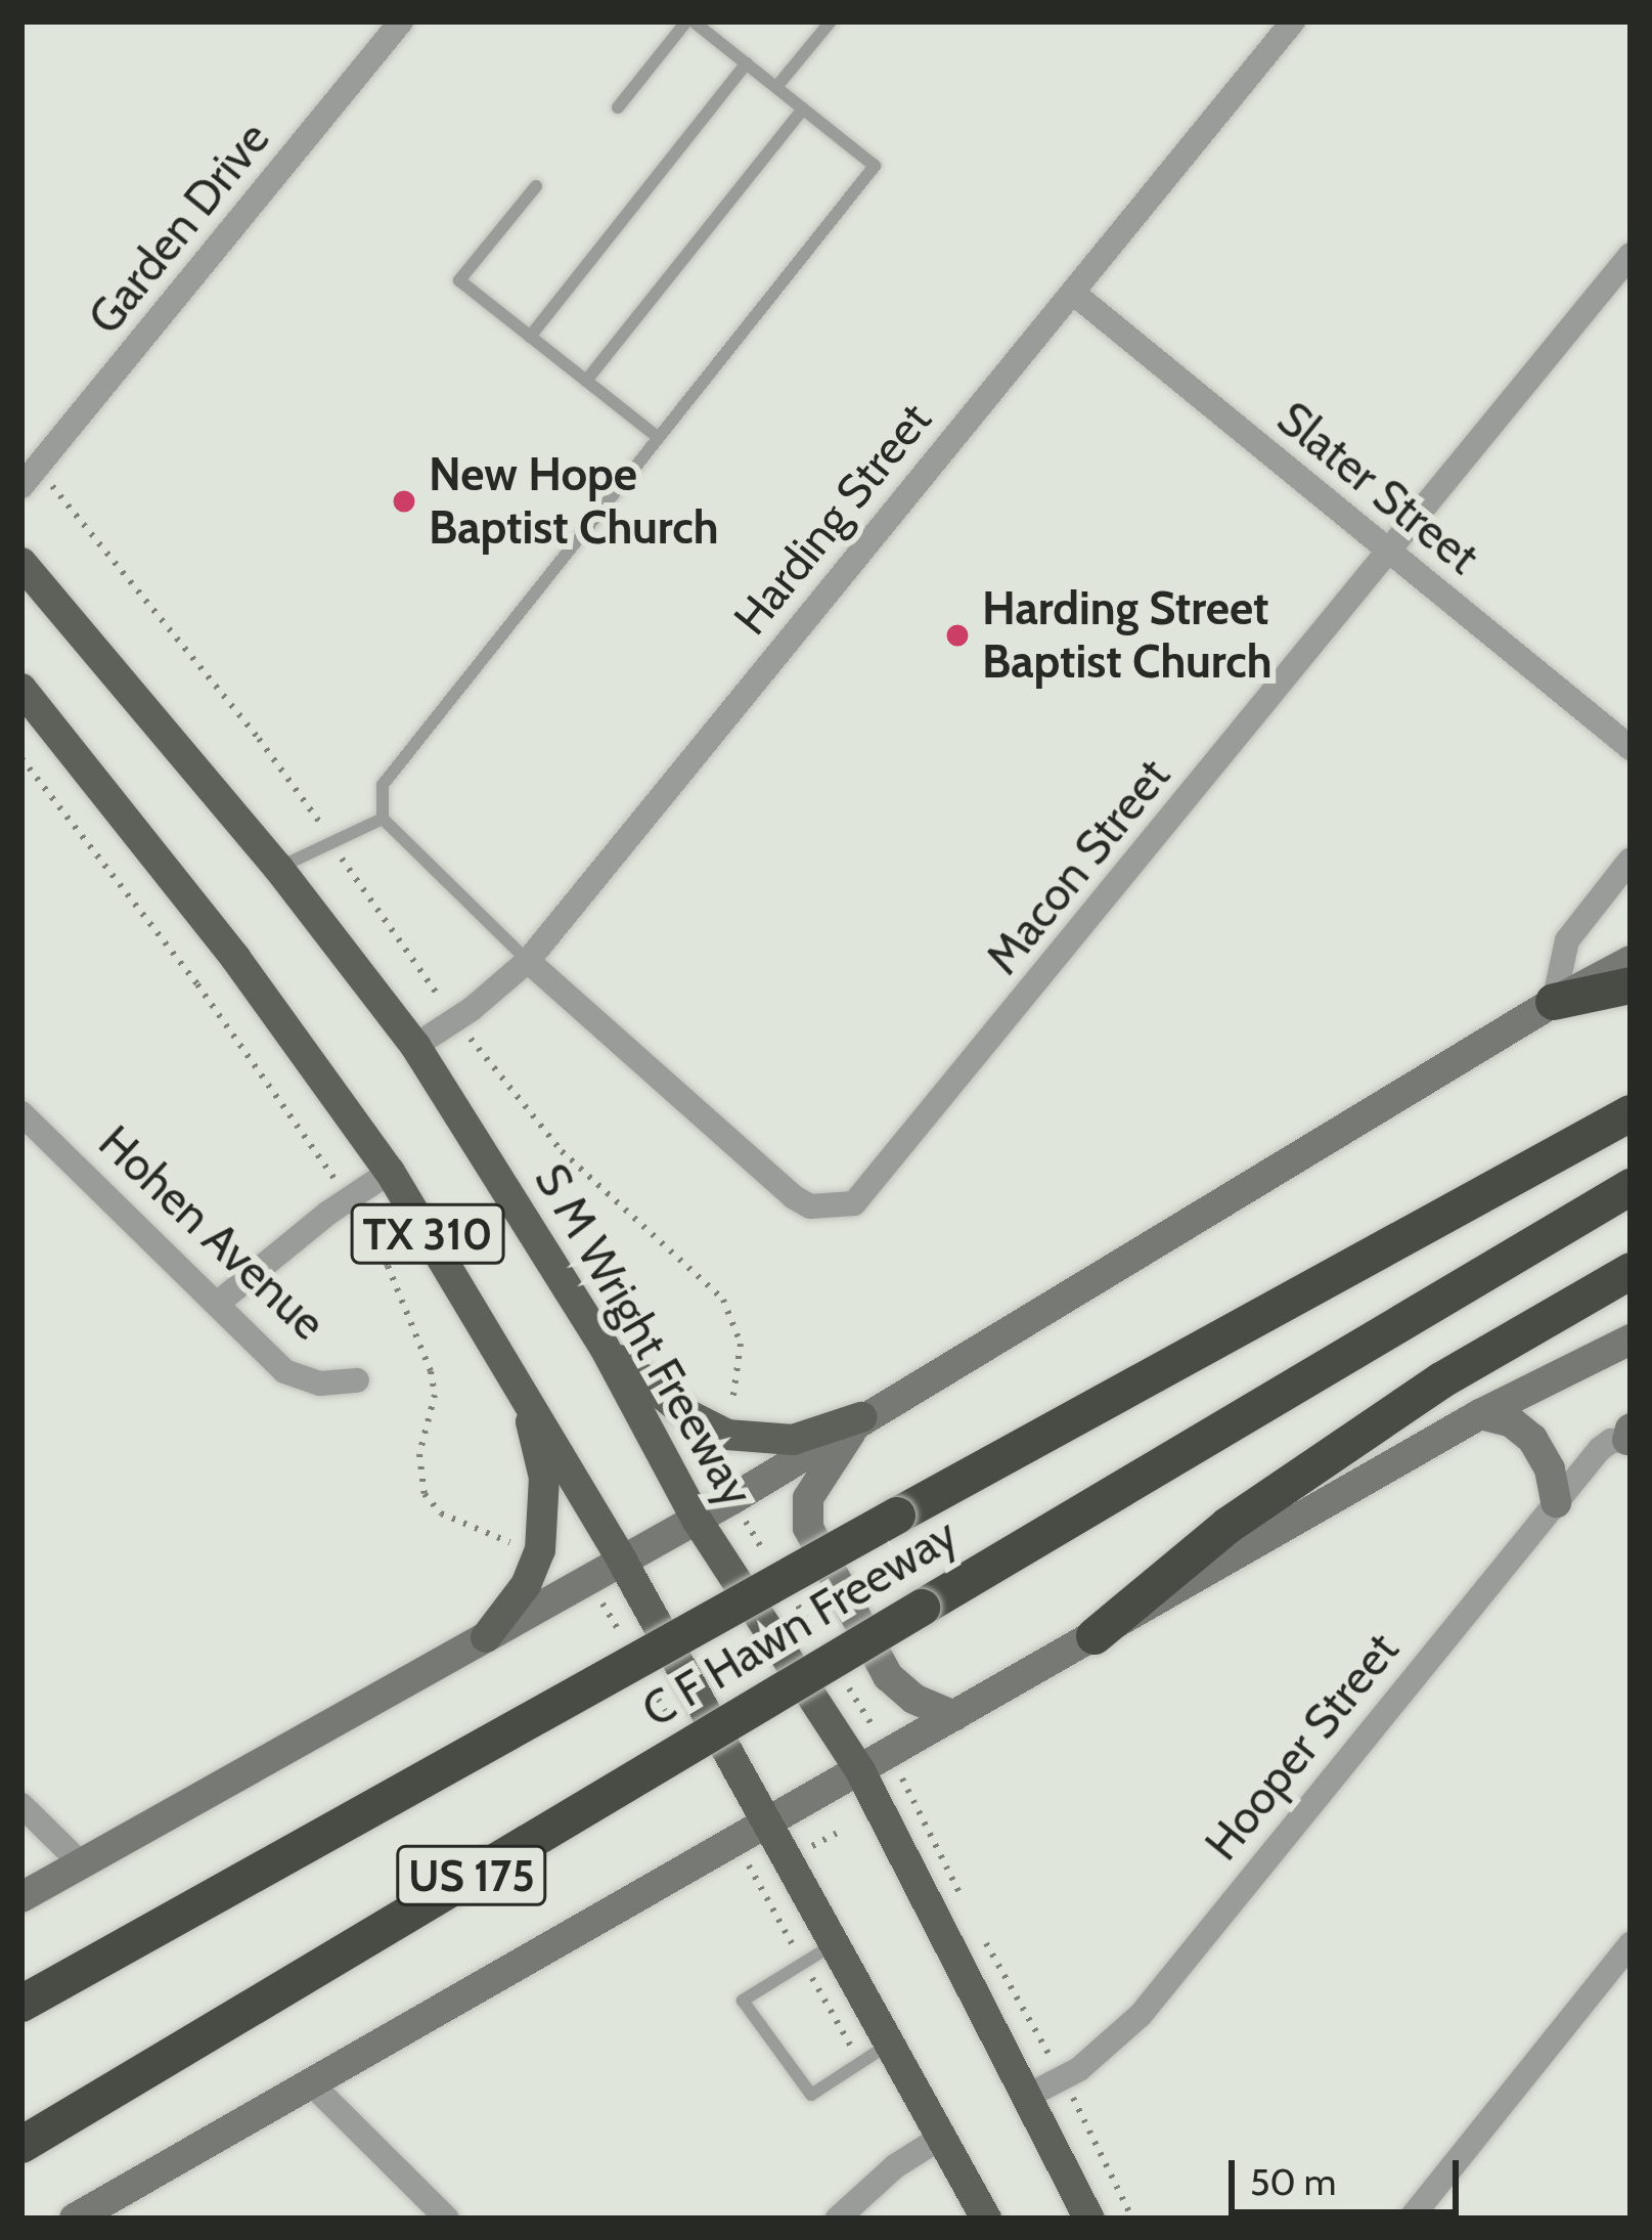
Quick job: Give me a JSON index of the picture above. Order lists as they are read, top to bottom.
{
  "streets": {
    "highway": ["C F Hawn Freeway", "US 175"],
    "main road": ["TX 310", "S M Wright Freeway"],
    "street": [
      "Garden Drive",
      "Slater Street",
      "Harding Street",
      "Macon Street",
      "Hohen Avenue",
      "Hooper Street"
    ]
  },
  "crossings": [
    ["Slater Street", "Harding Street"],
    ["Slater Street", "Macon Street"],
    ["Harding Street", "Macon Street"],
    ["Harding Street", "S M Wright Freeway"],
    ["S M Wright Freeway", "Hooper Street"]
  ],
  "places": ["New Hope Baptist Church", "Harding Street Baptist Church"],
  "scale_bar": "50 m"
}
